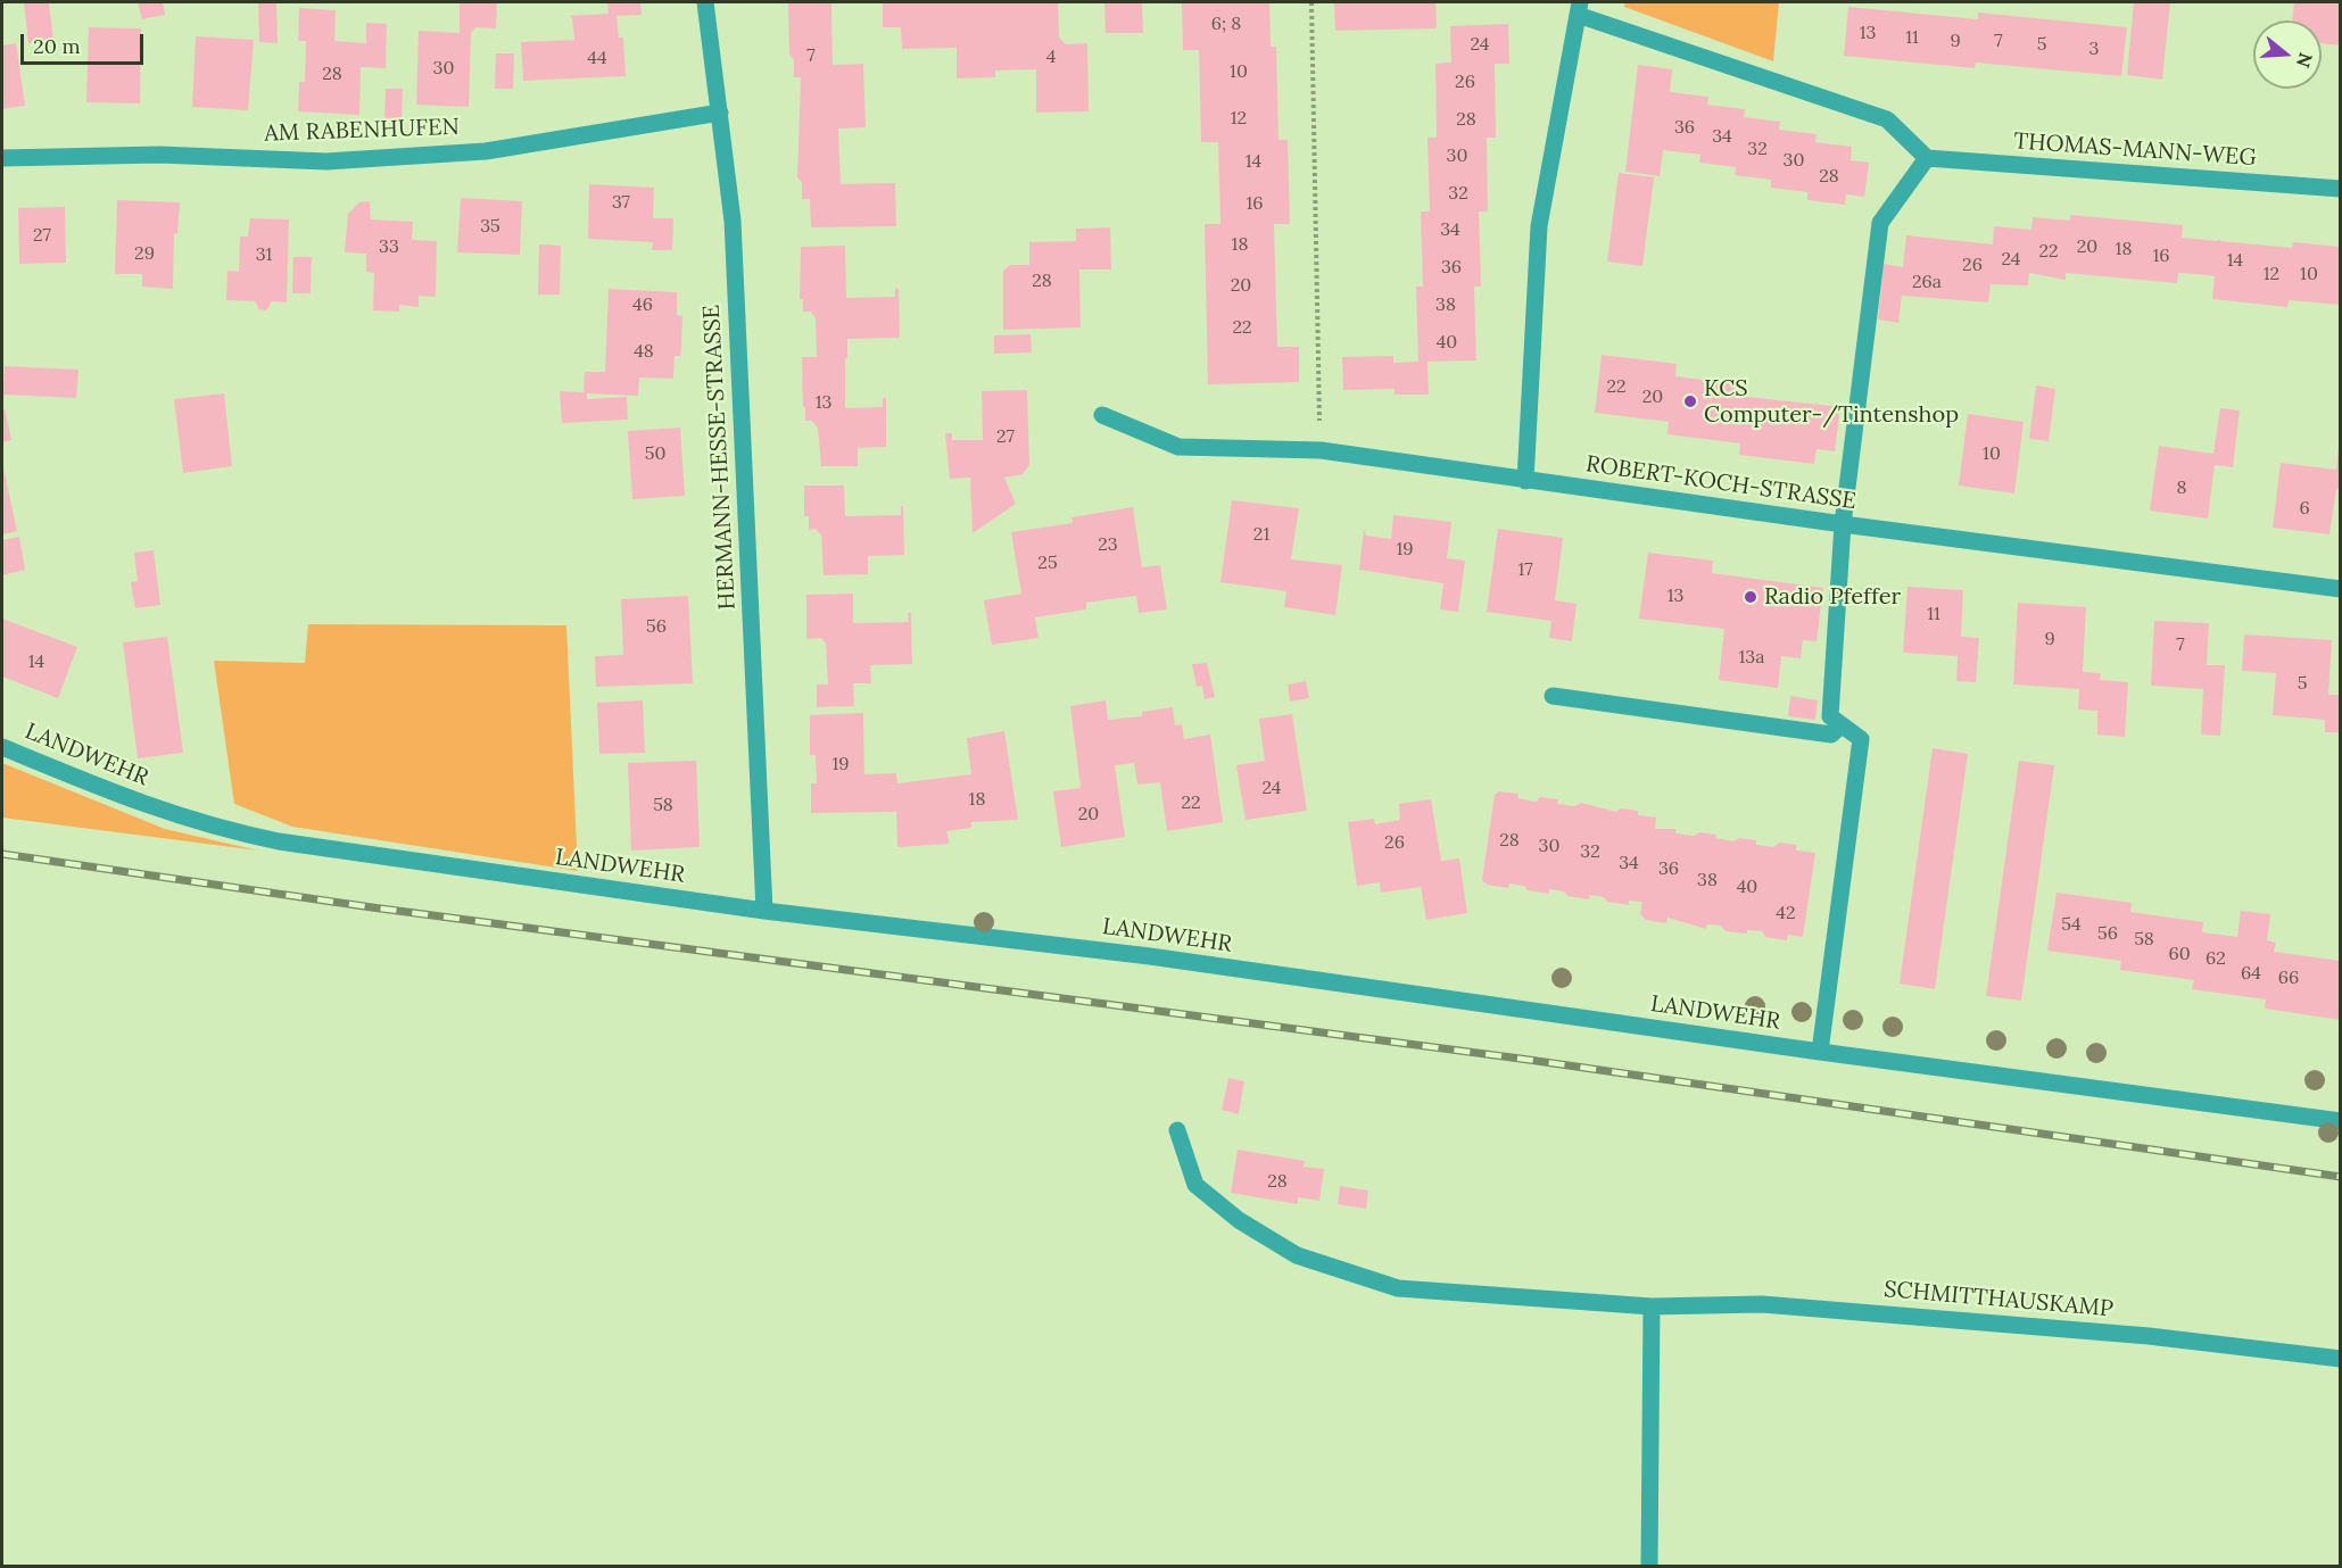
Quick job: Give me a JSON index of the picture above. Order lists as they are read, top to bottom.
{
  "streets": {
    "street": [
      "AM RABENHUFEN",
      "THOMAS-MANN-WEG",
      "HERMANN-HESSE-STRASSE",
      "ROBERT-KOCH-STRASSE",
      "LANDWEHR",
      "SCHMITTHAUSKAMP"
    ]
  },
  "crossings": [
    ["AM RABENHUFEN", "HERMANN-HESSE-STRASSE"],
    ["HERMANN-HESSE-STRASSE", "LANDWEHR"]
  ],
  "places": ["KCS Computer-/Tintenshop", "Radio Pfeffer"],
  "house_numbers": [
    "6; 8",
    "13",
    "11",
    "9",
    "7",
    "24",
    "5",
    "3",
    "7",
    "4",
    "44",
    "30",
    "10",
    "28",
    "26",
    "12",
    "28",
    "36",
    "34",
    "32",
    "30",
    "30",
    "14",
    "28",
    "32",
    "37",
    "16",
    "35",
    "34",
    "27",
    "18",
    "33",
    "20",
    "18",
    "22",
    "29",
    "31",
    "16",
    "24",
    "14",
    "26",
    "36",
    "12",
    "10",
    "28",
    "26a",
    "20",
    "46",
    "38",
    "22",
    "40",
    "48",
    "22",
    "20",
    "13",
    "27",
    "50",
    "10",
    "8",
    "6",
    "21",
    "23",
    "19",
    "25",
    "17",
    "13",
    "11",
    "56",
    "9",
    "7",
    "13a",
    "14",
    "5",
    "19",
    "24",
    "18",
    "22",
    "58",
    "20",
    "28",
    "26",
    "30",
    "32",
    "34",
    "36",
    "38",
    "40",
    "42",
    "54",
    "56",
    "58",
    "60",
    "62",
    "64",
    "66",
    "28"
  ],
  "scale_bar": "20 m",
  "north": "right"
}
